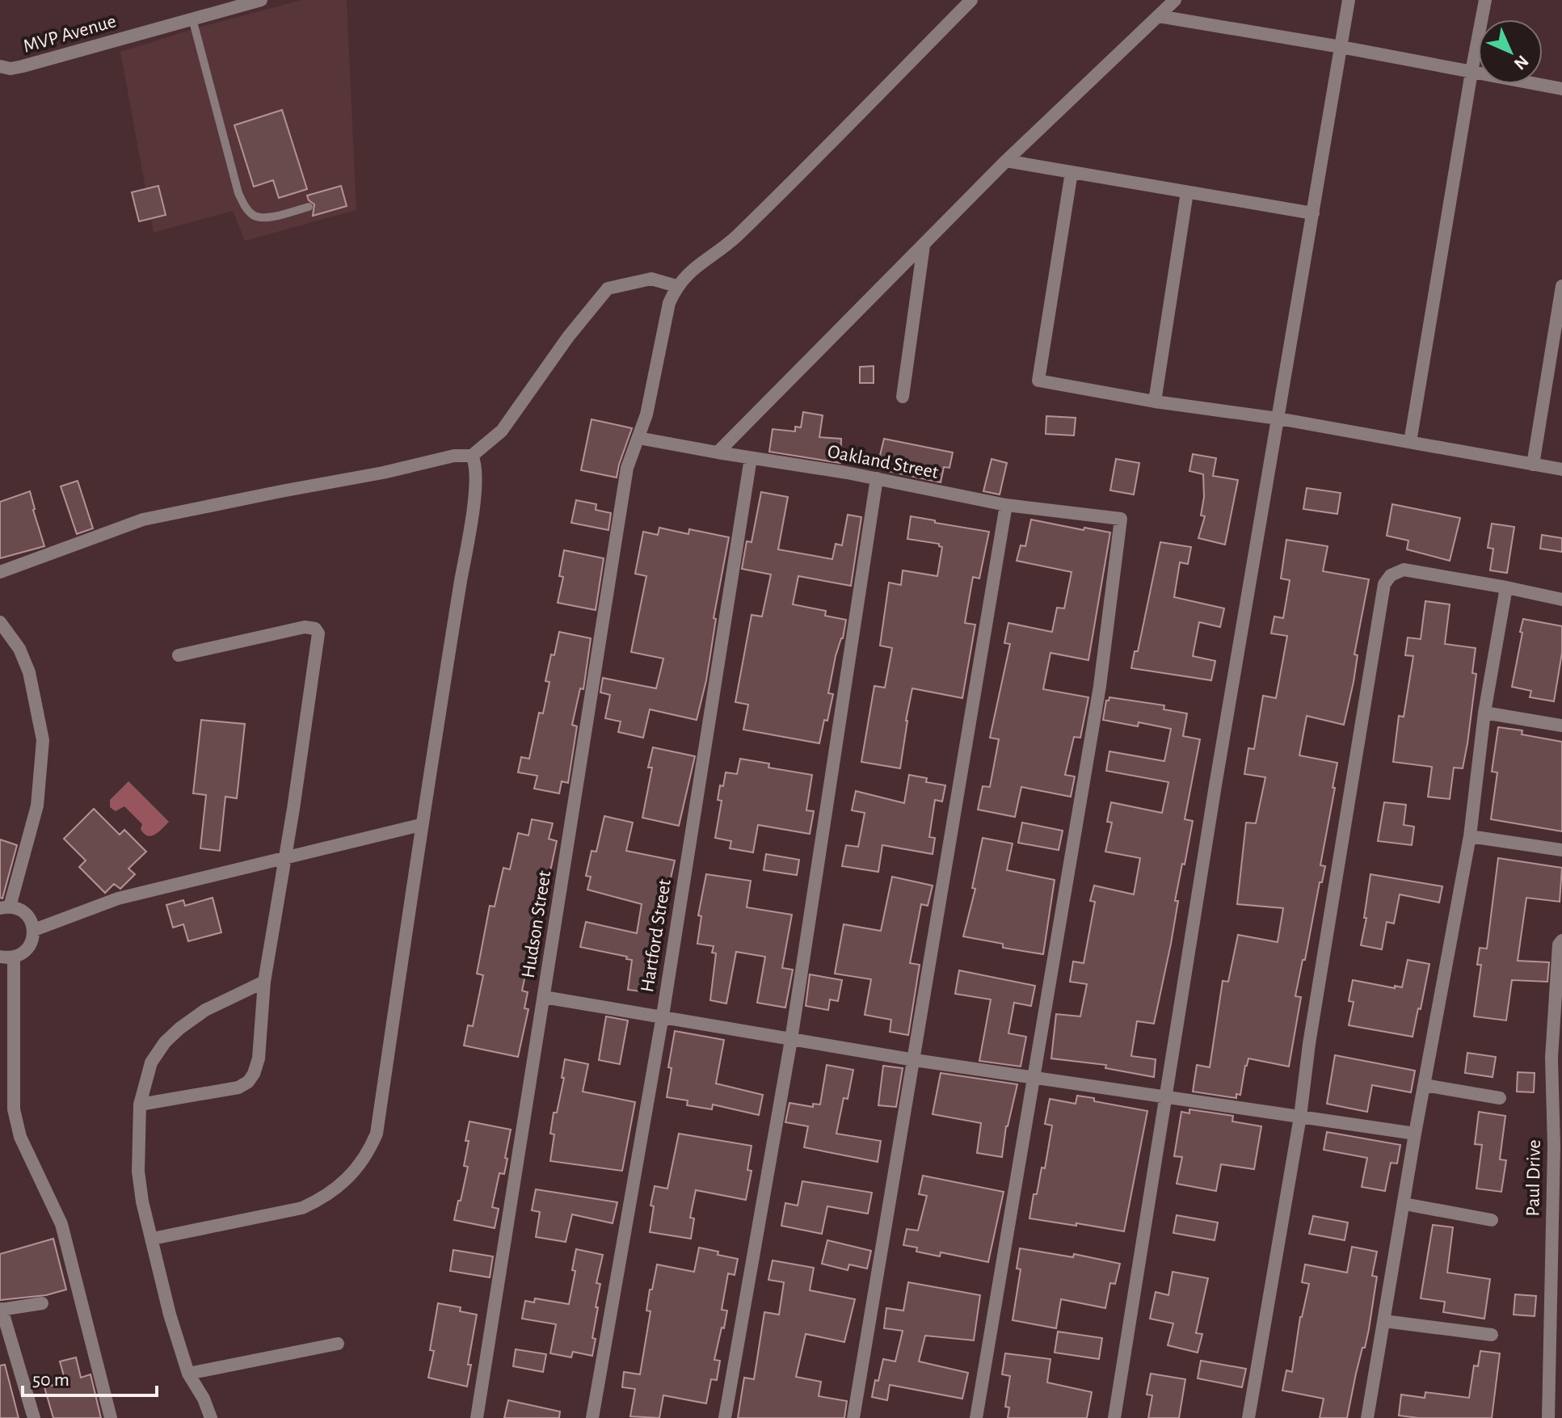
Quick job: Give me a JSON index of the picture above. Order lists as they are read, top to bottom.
{
  "streets": {
    "street": [
      "MVP Avenue",
      "Oakland Street",
      "Hudson Street",
      "Hartford Street",
      "Paul Drive"
    ]
  },
  "crossings": [
    ["Oakland Street", "Hudson Street"],
    ["Oakland Street", "Hartford Street"]
  ],
  "scale_bar": "50 m",
  "north": "bottom right"
}
